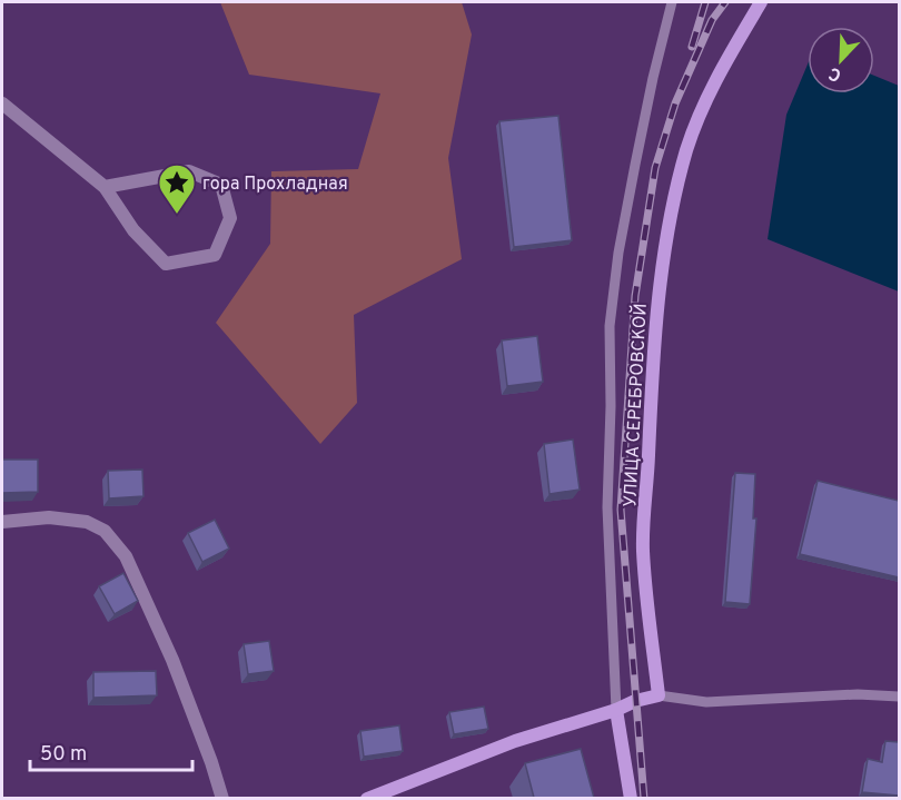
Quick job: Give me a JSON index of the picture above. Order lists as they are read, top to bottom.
{
  "streets": {
    "street": ["УЛИЦА СЕРЕБРОВСКОЙ"]
  },
  "places": {
    "place": ["гора Прохладная"]
  },
  "scale_bar": "50 m",
  "north": "bottom left"
}
